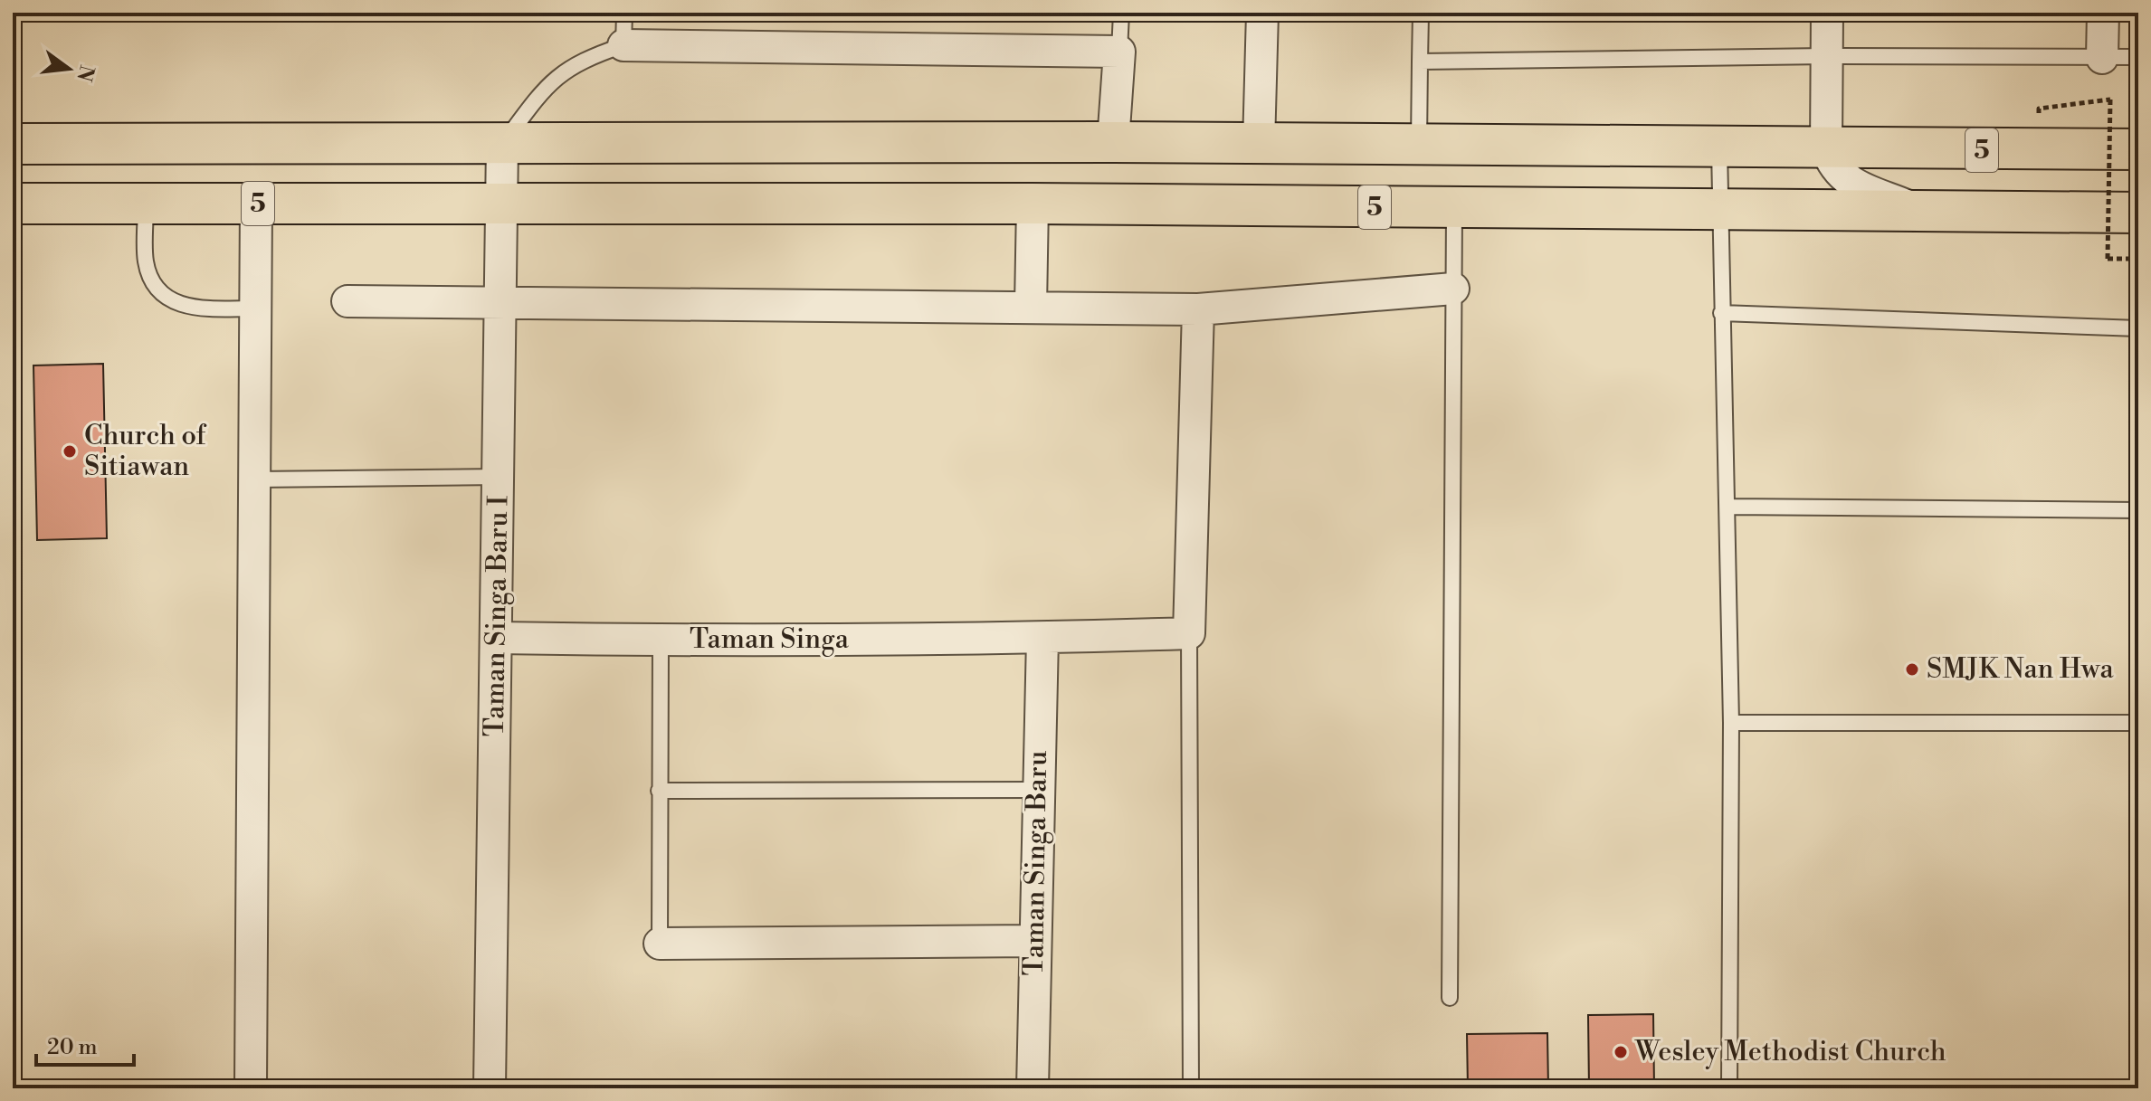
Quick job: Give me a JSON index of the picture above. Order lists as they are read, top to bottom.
{
  "streets": {
    "highway": ["5"],
    "street": ["Taman Singa Baru I", "Taman Singa", "Taman Singa Baru"]
  },
  "crossings": [
    ["5", "Taman Singa Baru I"],
    ["Taman Singa Baru I", "Taman Singa"],
    ["Taman Singa", "Taman Singa Baru"]
  ],
  "places": ["Church of Sitiawan", "SMJK Nan Hwa", "Wesley Methodist Church"],
  "scale_bar": "20 m",
  "north": "right"
}
